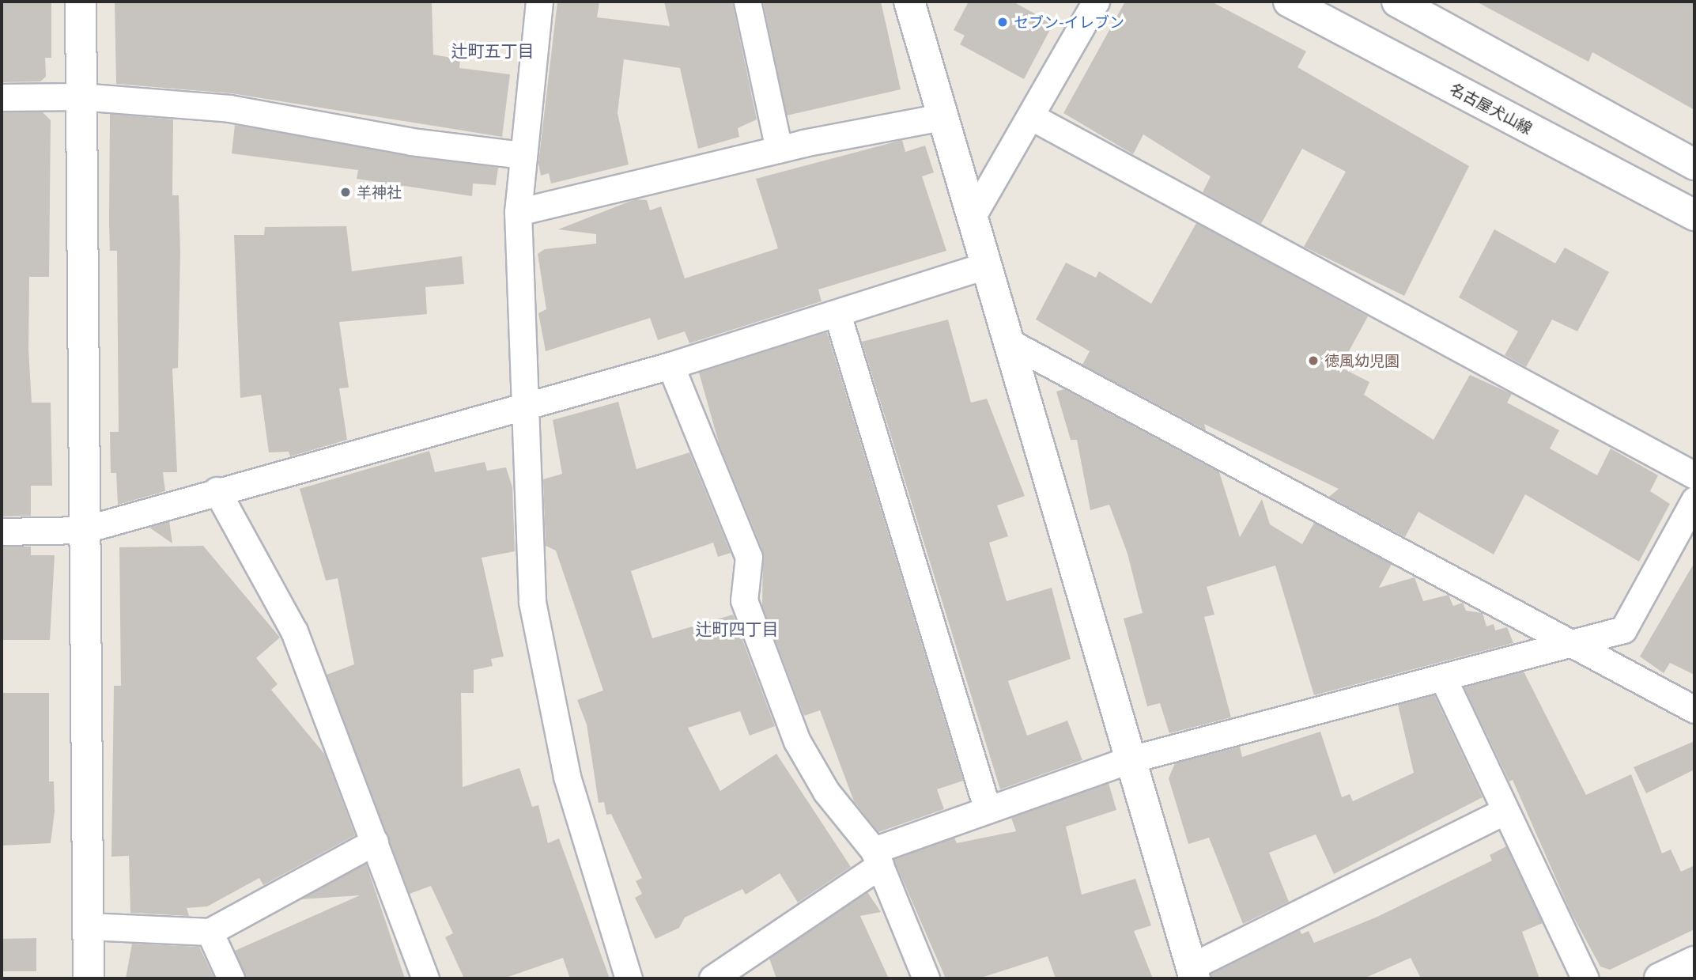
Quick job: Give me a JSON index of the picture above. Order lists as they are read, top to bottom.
{
  "streets": {
    "street": ["名古屋犬山線"]
  },
  "districts": ["辻町五丁目", "辻町四丁目"],
  "places": ["セブン-イレブン", "羊神社", "徳風幼児園"]
}
